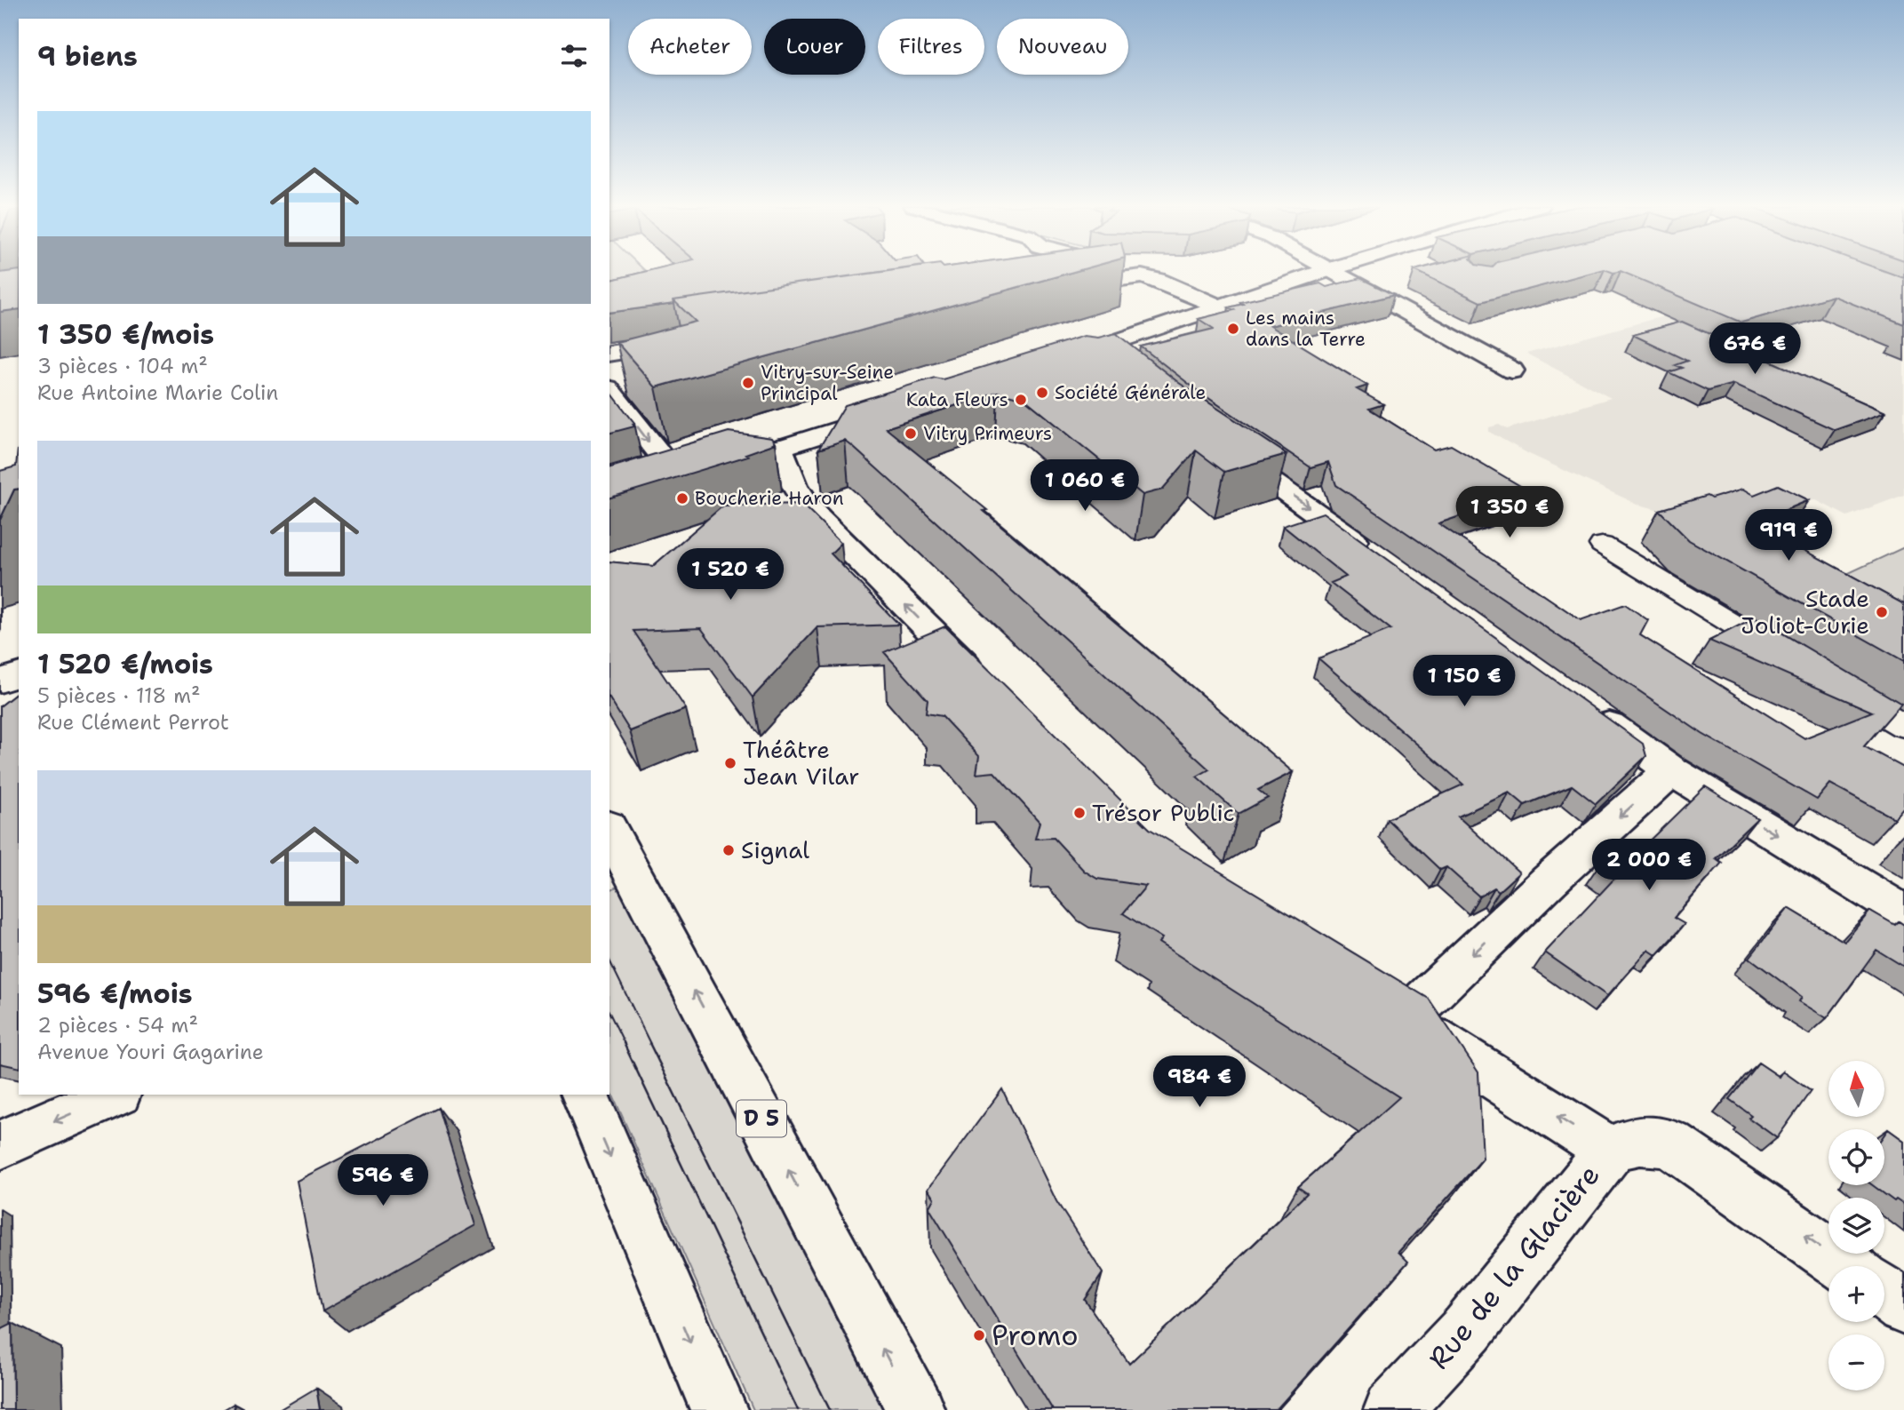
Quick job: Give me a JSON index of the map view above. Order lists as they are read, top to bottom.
{
  "streets": {
    "street": ["D 5", "Rue de la Glacière"]
  },
  "places": [
    "Les mains dans la Terre",
    "Vitry-sur-Seine Principal",
    "Société Générale",
    "Kata Fleurs",
    "Vitry Primeurs",
    "Boucherie Haron",
    "Stade Joliot-Curie",
    "Théâtre Jean Vilar",
    "Trésor Public",
    "Signal",
    "Promo"
  ],
  "north": "top",
  "page": {
    "chip": [
      "Acheter",
      "Louer",
      "Filtres",
      "Nouveau"
    ],
    "heading": "9 biens",
    "list": [
      {
        "name": "1 350 €/mois",
        "note": "3 pièces · 104 m² · Rue Antoine Marie Colin"
      },
      {
        "name": "1 520 €/mois",
        "note": "5 pièces · 118 m² · Rue Clément Perrot"
      },
      {
        "name": "596 €/mois",
        "note": "2 pièces · 54 m² · Avenue Youri Gagarine"
      }
    ],
    "price": [
      "676 €",
      "1 060 €",
      "1 350 €",
      "919 €",
      "1 520 €",
      "1 150 €",
      "2 000 €",
      "984 €",
      "596 €"
    ],
    "map_buttons": ["+", "−"]
  }
}
